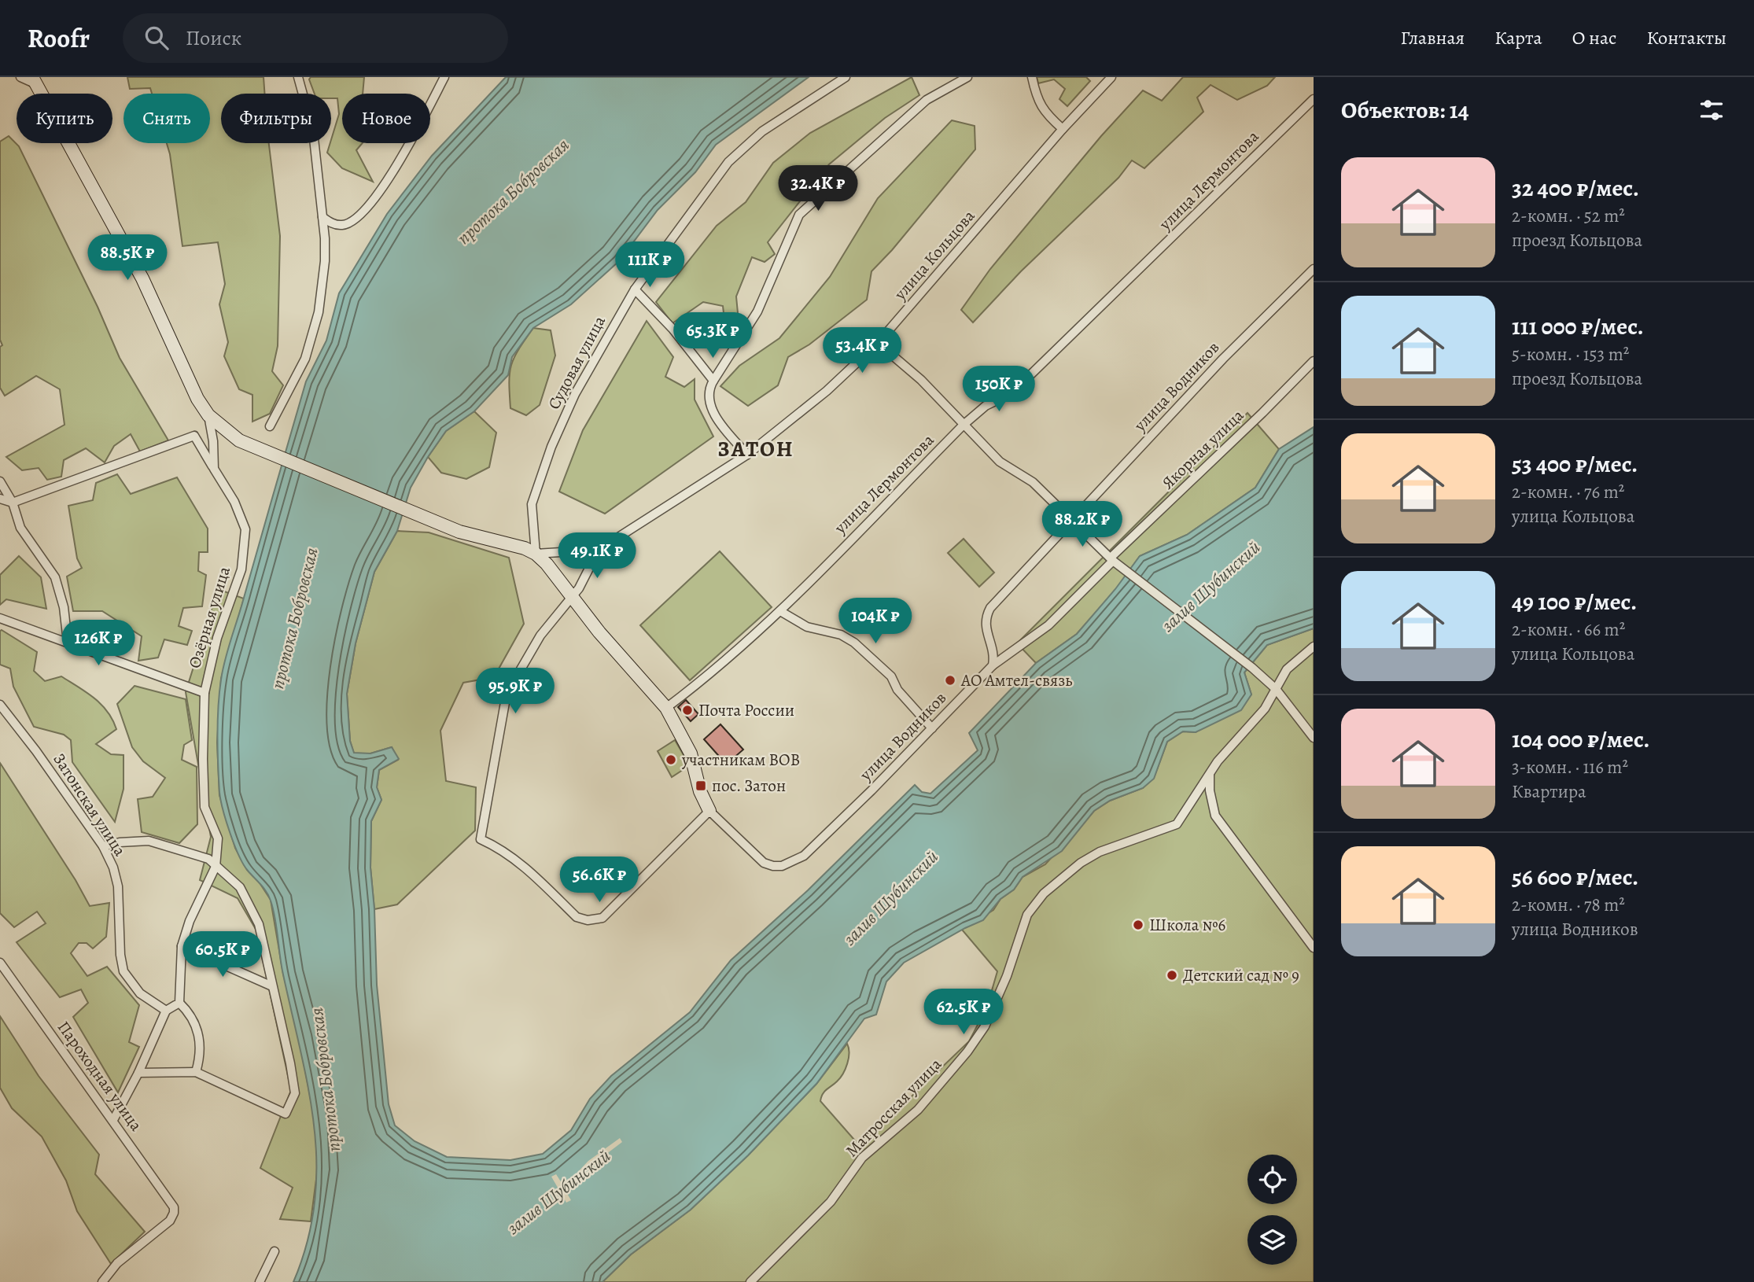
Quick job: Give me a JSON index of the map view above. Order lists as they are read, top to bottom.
{
  "streets": {
    "street": [
      "улица Лермонтова",
      "улица Кольцова",
      "Судовая улица",
      "улица Водников",
      "Якорная улица",
      "Озёрная улица",
      "Затонская улица",
      "Пароходная улица",
      "Матросская улица"
    ]
  },
  "crossings": [
    ["улица Кольцова", "Судовая улица"],
    ["улица Водников", "Якорная улица"]
  ],
  "districts": ["ЗАТОН"],
  "water": ["протока Бобровская", "залив Шубинский"],
  "places": {
    "other": [
      "АО Амтел-связь",
      "Почта России",
      "участникам ВОВ",
      "Школа №6",
      "Детский сад № 9"
    ],
    "transit": ["пос. Затон"]
  },
  "page": {
    "header": "Roofr",
    "search": "Поиск",
    "nav": [
      "Главная",
      "Карта",
      "О нас",
      "Контакты"
    ],
    "heading": "Объектов: 14",
    "chip": [
      "Купить",
      "Снять",
      "Фильтры",
      "Новое"
    ],
    "list": [
      {
        "name": "32 400 ₽/мес.",
        "note": "2-комн. · 52 m² · проезд Кольцова"
      },
      {
        "name": "111 000 ₽/мес.",
        "note": "5-комн. · 153 m² · проезд Кольцова"
      },
      {
        "name": "53 400 ₽/мес.",
        "note": "2-комн. · 76 m² · улица Кольцова"
      },
      {
        "name": "49 100 ₽/мес.",
        "note": "2-комн. · 66 m² · улица Кольцова"
      },
      {
        "name": "104 000 ₽/мес.",
        "note": "3-комн. · 116 m² · Квартира"
      },
      {
        "name": "56 600 ₽/мес.",
        "note": "2-комн. · 78 m² · улица Водников"
      }
    ],
    "price": [
      "32.4K ₽",
      "88.5K ₽",
      "111K ₽",
      "65.3K ₽",
      "53.4K ₽",
      "150K ₽",
      "88.2K ₽",
      "49.1K ₽",
      "104K ₽",
      "126K ₽",
      "95.9K ₽",
      "56.6K ₽",
      "60.5K ₽",
      "62.5K ₽"
    ]
  }
}
